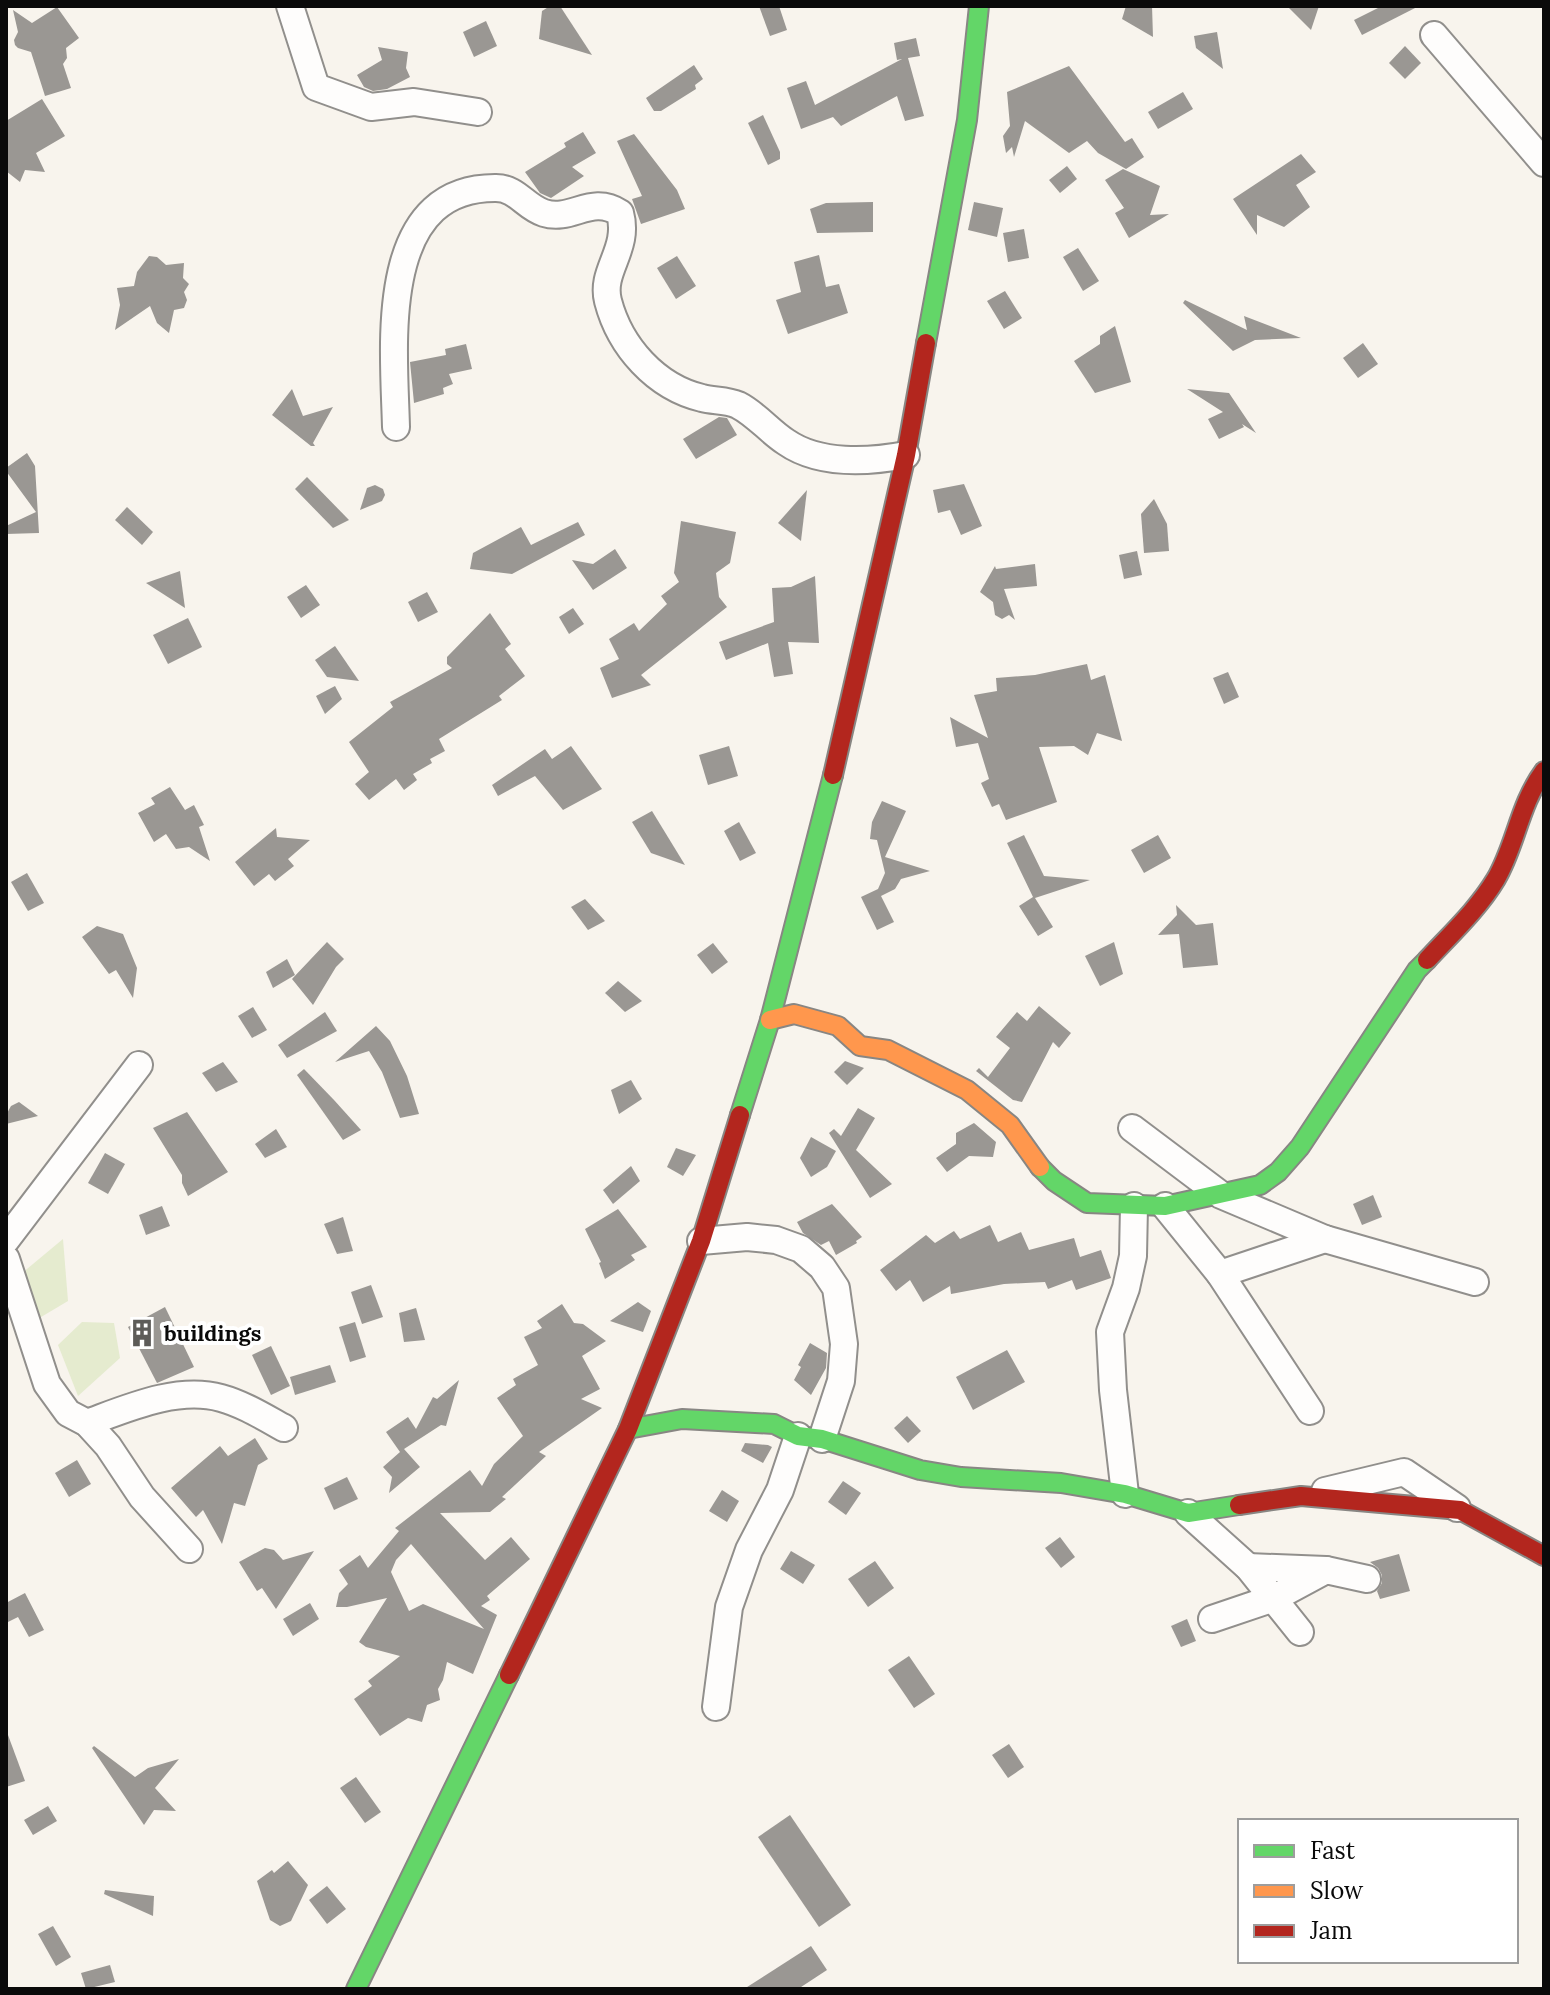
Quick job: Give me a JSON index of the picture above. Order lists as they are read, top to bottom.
{
  "places": {
    "building": ["buildings"]
  },
  "legend": ["Fast", "Slow", "Jam"]
}
